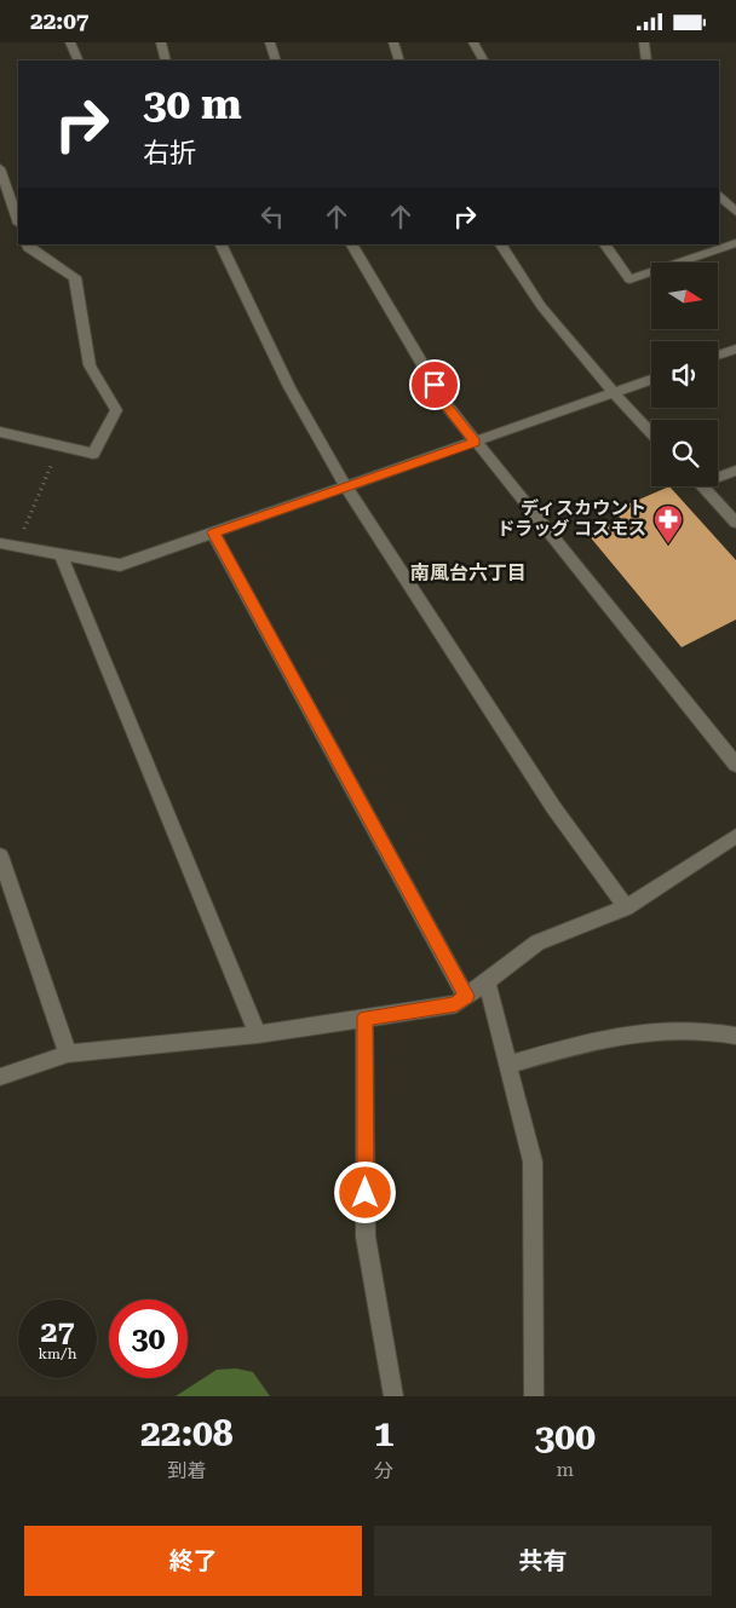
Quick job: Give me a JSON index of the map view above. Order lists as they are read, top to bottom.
{
  "districts": ["南風台六丁目"],
  "places": {
    "pharmacy": ["ディスカウント ドラッグ コスモス"]
  },
  "north": "right",
  "page": {
    "status": "22:07",
    "turn": ["30 m", "右折"],
    "speed": "27 km/h",
    "limit": "30",
    "eta": [
      "22:08",
      "到着",
      "1",
      "分",
      "300",
      "m"
    ],
    "buttons": ["終了", "共有"]
  }
}
